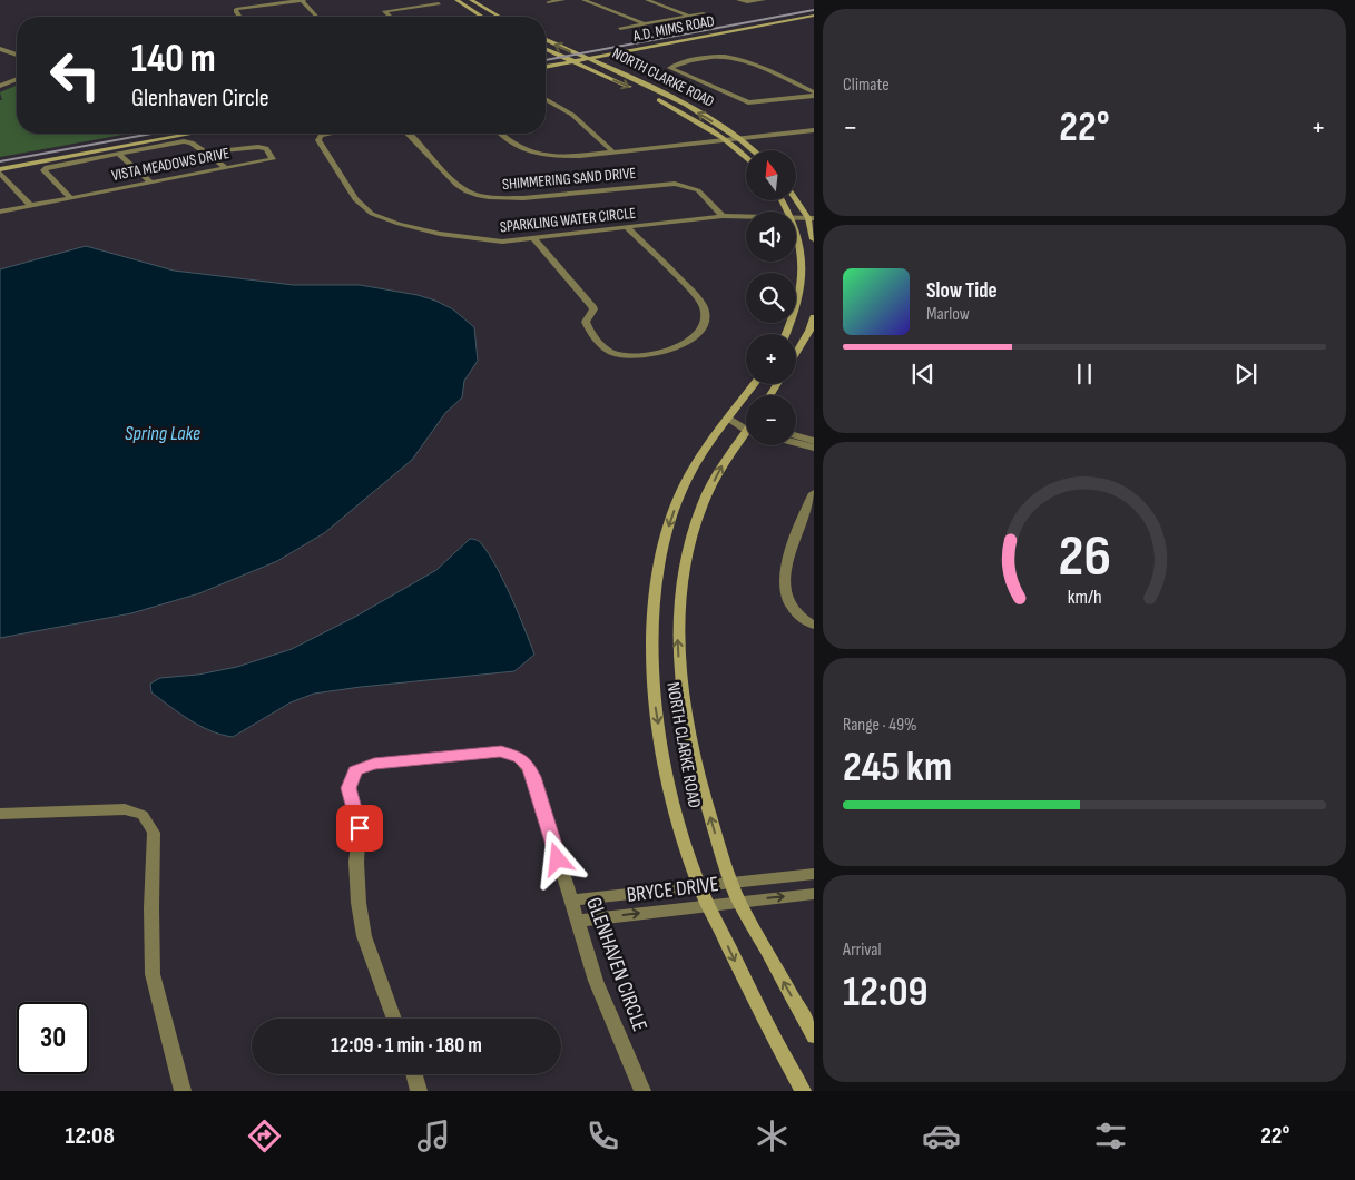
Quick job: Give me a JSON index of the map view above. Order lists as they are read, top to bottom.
{
  "streets": {
    "street": [
      "A.D. MIMS ROAD",
      "NORTH CLARKE ROAD",
      "VISTA MEADOWS DRIVE",
      "SHIMMERING SAND DRIVE",
      "SPARKLING WATER CIRCLE",
      "BRYCE DRIVE",
      "GLENHAVEN CIRCLE"
    ]
  },
  "crossings": [
    ["A.D. MIMS ROAD", "NORTH CLARKE ROAD"],
    ["NORTH CLARKE ROAD", "BRYCE DRIVE"],
    ["SHIMMERING SAND DRIVE", "SPARKLING WATER CIRCLE"],
    ["BRYCE DRIVE", "GLENHAVEN CIRCLE"]
  ],
  "water": ["Spring Lake"],
  "north": "top",
  "page": {
    "tile": [
      "Climate",
      ["Range · 49%", "245 km"],
      ["Arrival", "12:09"]
    ],
    "turn": ["140 m", "Glenhaven Circle"],
    "heat": ["−", "22°", "+"],
    "map_buttons": ["+", "−"],
    "song": ["Slow Tide", "Marlow"],
    "limit": "30",
    "trip": "12:09 · 1 min · 180 m",
    "tabs": ["12:08", "22°"],
    "gauge": ["26", "km/h"]
  }
}
